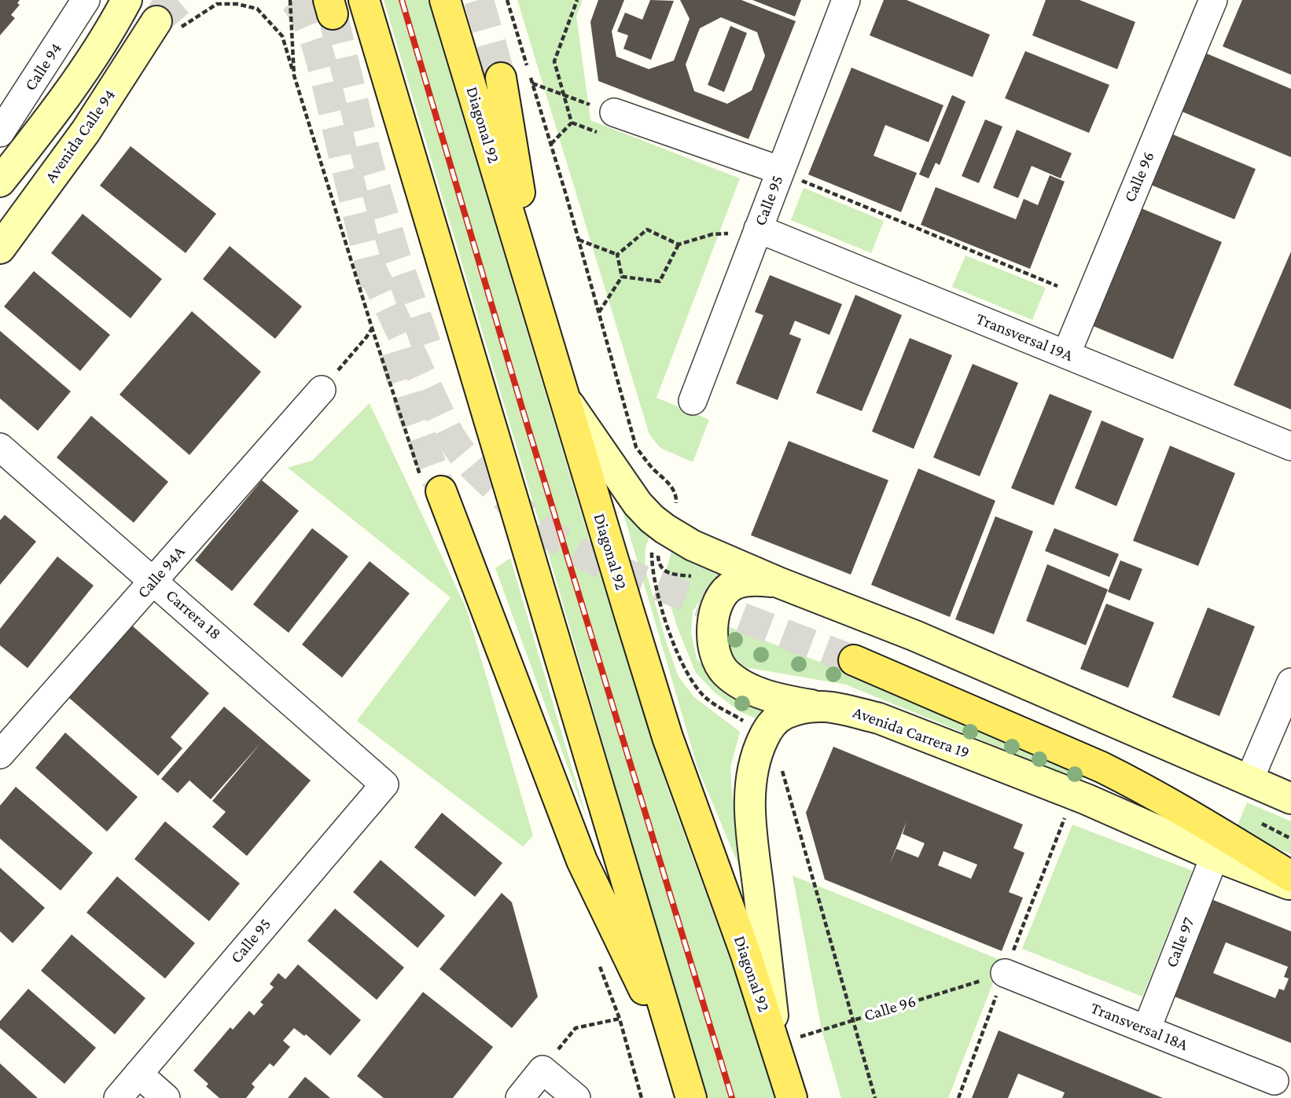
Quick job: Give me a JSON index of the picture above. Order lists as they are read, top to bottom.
{
  "streets": {
    "main road": ["Diagonal 92", "Avenida Calle 94", "Avenida Carrera 19"],
    "street": [
      "Calle 94",
      "Calle 96",
      "Calle 95",
      "Transversal 19A",
      "Calle 94A",
      "Carrera 18",
      "Calle 97",
      "Transversal 18A"
    ]
  },
  "crossings": [
    ["Diagonal 92", "Calle 96"],
    ["Diagonal 92", "Avenida Carrera 19"],
    ["Calle 96", "Transversal 19A"],
    ["Calle 96", "Avenida Carrera 19"],
    ["Calle 96", "Transversal 18A"],
    ["Calle 95", "Transversal 19A"],
    ["Calle 95", "Carrera 18"],
    ["Calle 94A", "Carrera 18"],
    ["Avenida Carrera 19", "Calle 97"],
    ["Calle 97", "Transversal 18A"]
  ]
}
